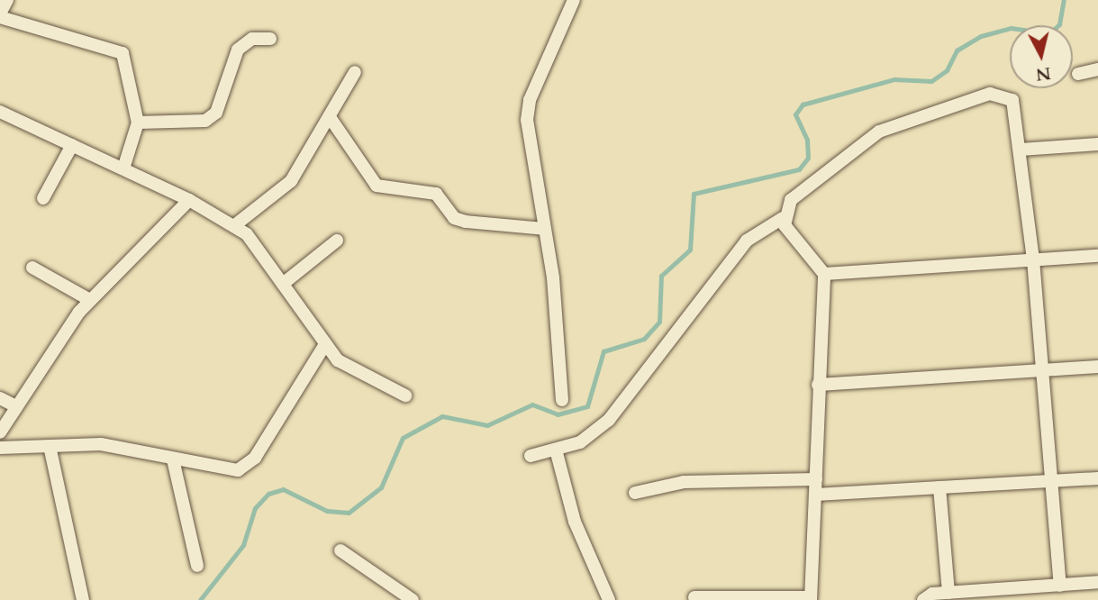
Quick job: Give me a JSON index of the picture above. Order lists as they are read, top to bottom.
{
  "north": "bottom"
}
